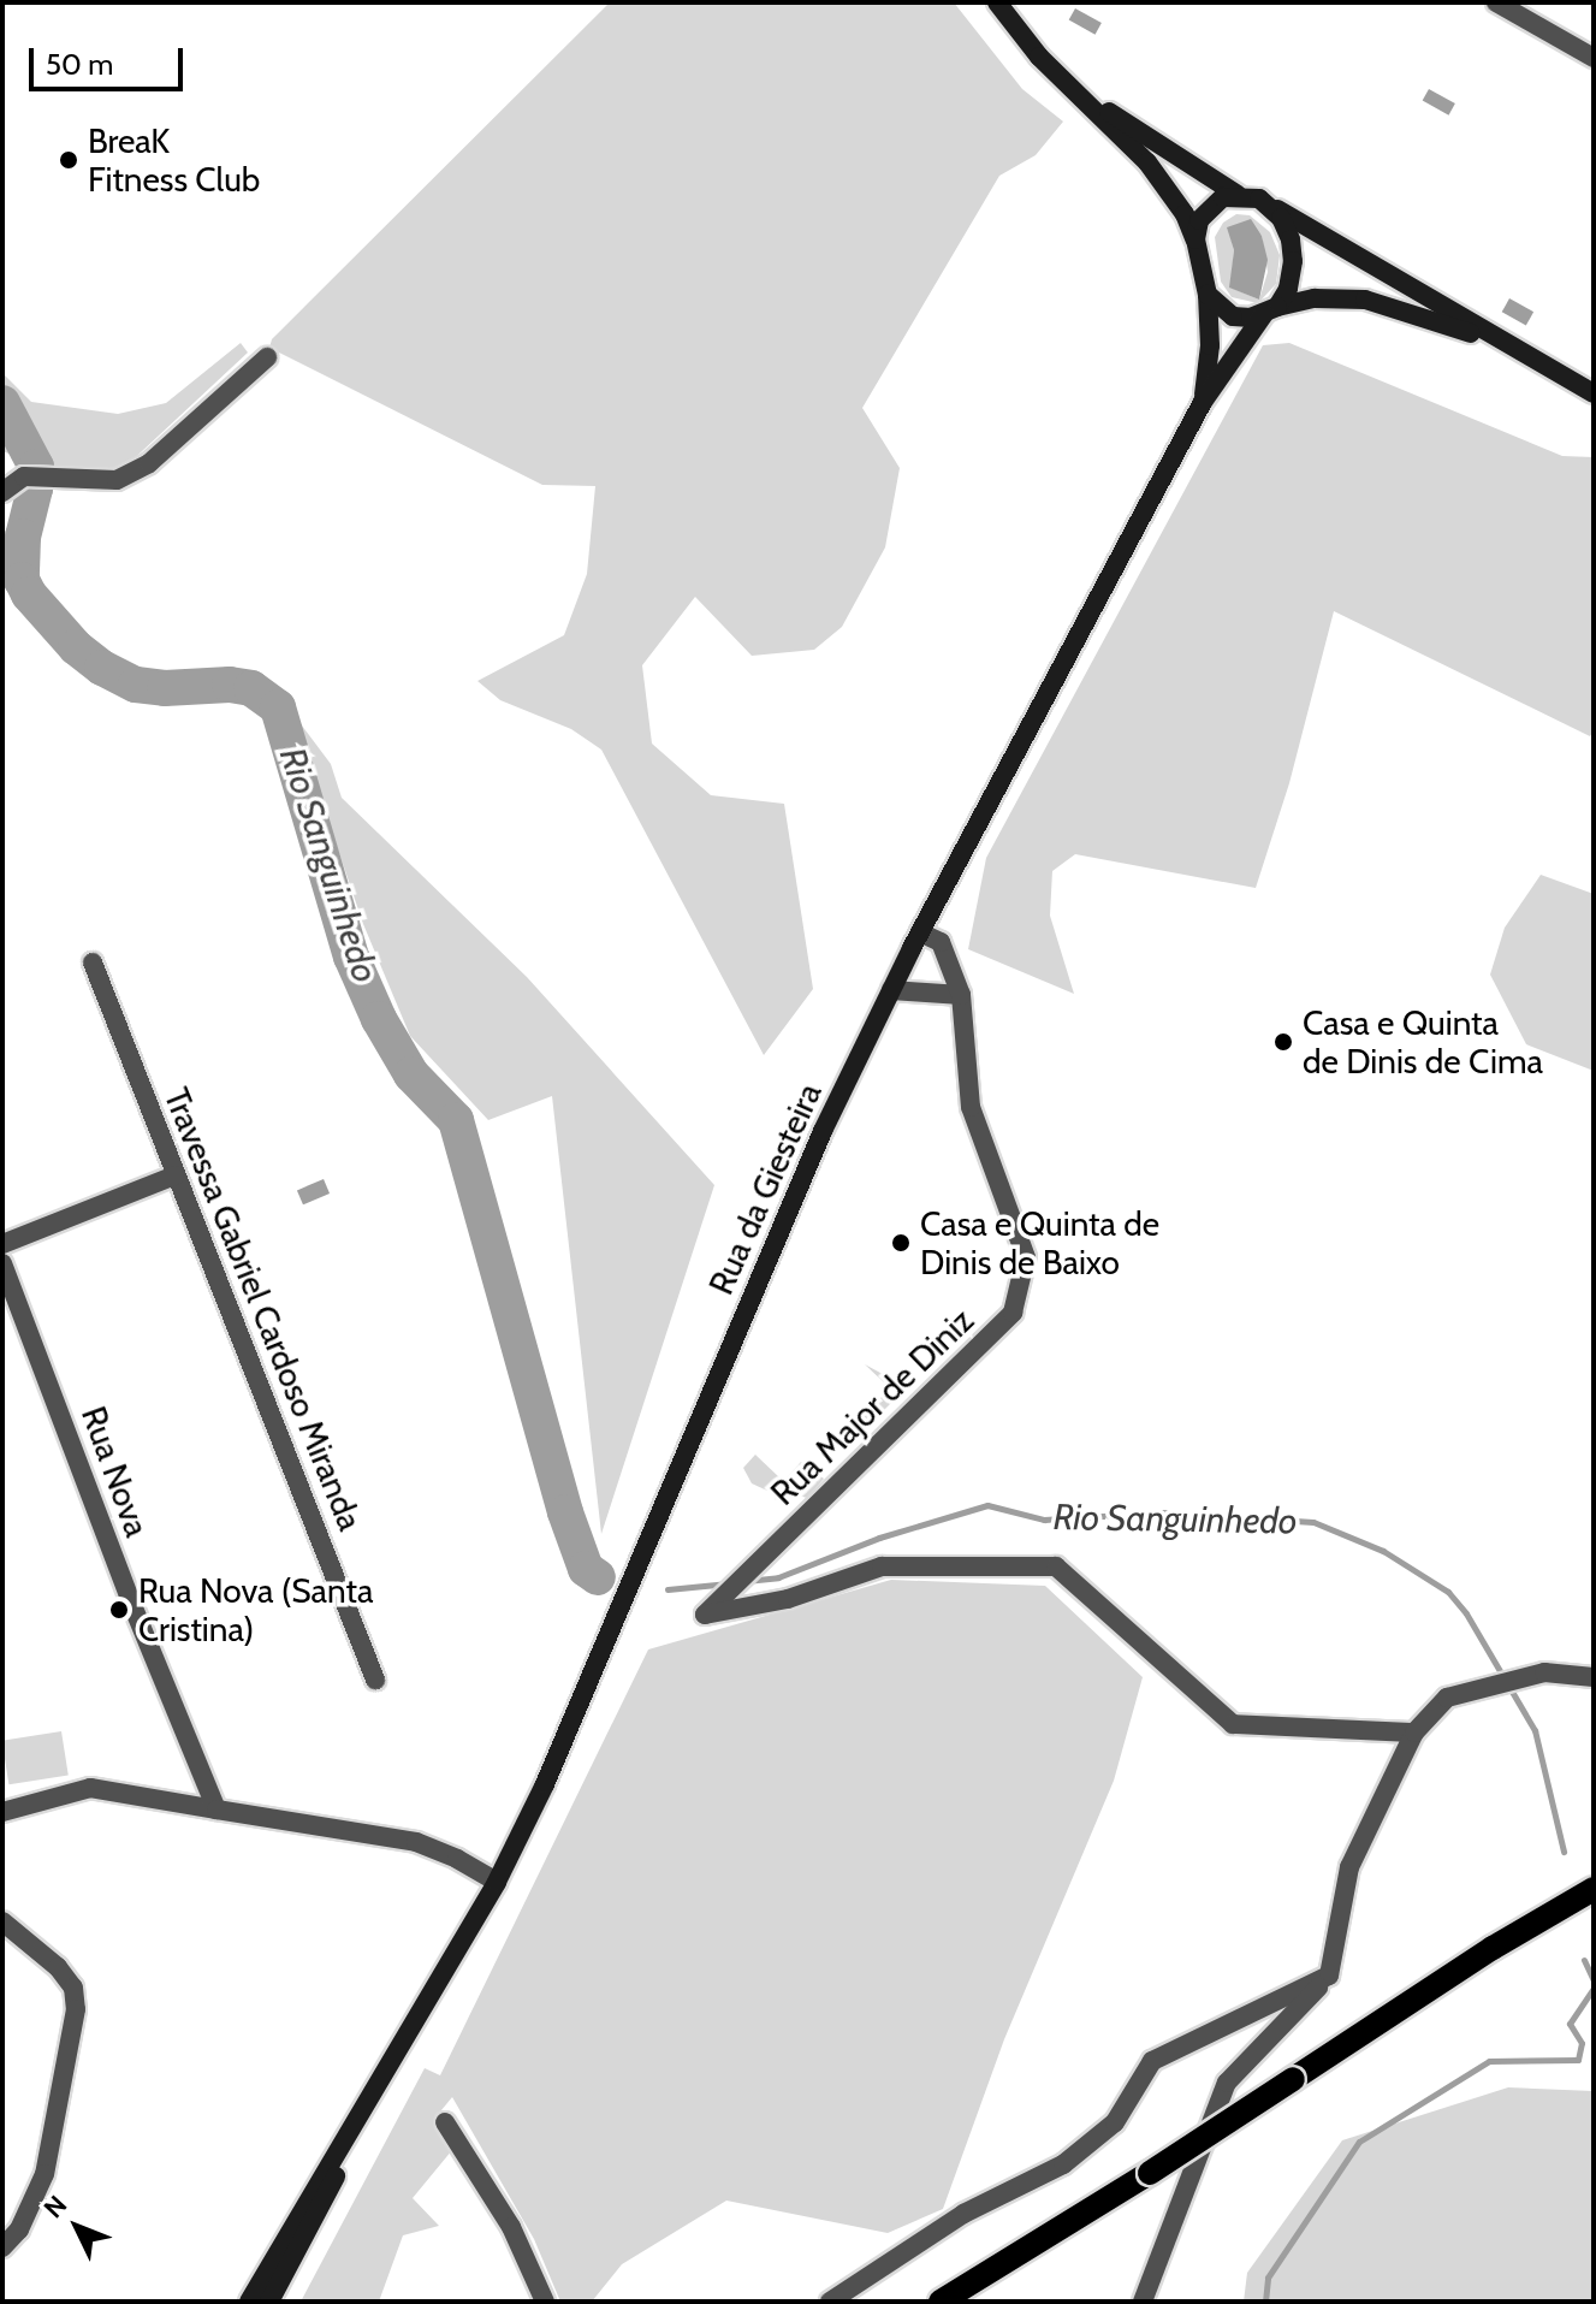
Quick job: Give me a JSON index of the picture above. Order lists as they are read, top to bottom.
{
  "streets": {
    "main road": ["Rua da Giesteira"],
    "street": ["Travessa Gabriel Cardoso Miranda", "Rua Major de Diniz", "Rua Nova"]
  },
  "crossings": [
    ["Rua da Giesteira", "Rua Major de Diniz"]
  ],
  "water": ["Rio Sanguinhedo"],
  "places": [
    "BreaK Fitness Club",
    "Casa e Quinta de Dinis de Cima",
    "Casa e Quinta de Dinis de Baixo",
    "Rua Nova (Santa Cristina)"
  ],
  "scale_bar": "50 m",
  "north": "top left"
}
